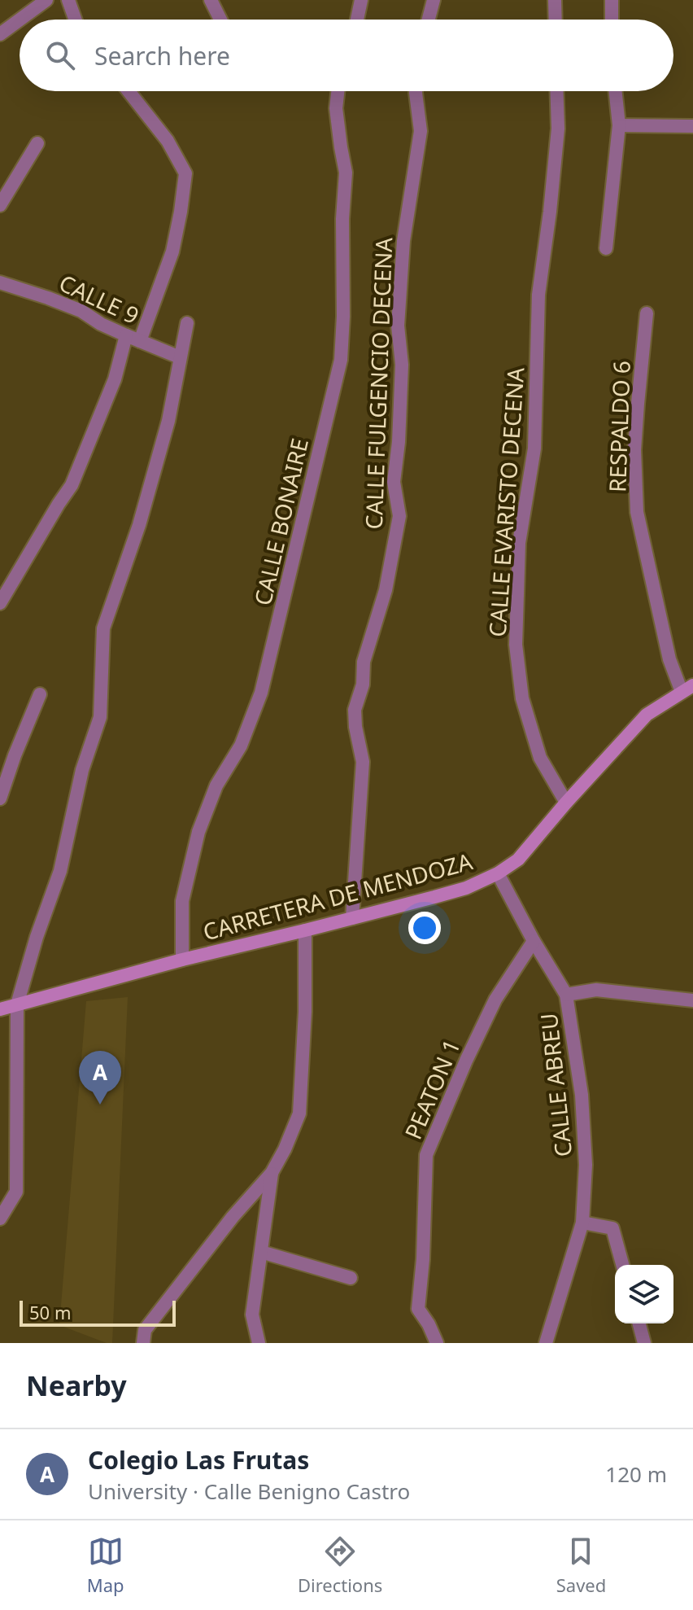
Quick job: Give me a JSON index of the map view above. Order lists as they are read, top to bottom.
{
  "streets": {
    "street": [
      "CALLE 9",
      "CALLE FULGENCIO DECENA",
      "RESPALDO 6",
      "CALLE EVARISTO DECENA",
      "CALLE BONAIRE",
      "CARRETERA DE MENDOZA",
      "CALLE ABREU",
      "PEATON 1"
    ]
  },
  "crossings": [
    ["CALLE FULGENCIO DECENA", "CARRETERA DE MENDOZA"],
    ["RESPALDO 6", "CARRETERA DE MENDOZA"],
    ["CALLE EVARISTO DECENA", "CARRETERA DE MENDOZA"],
    ["CALLE BONAIRE", "CARRETERA DE MENDOZA"],
    ["CARRETERA DE MENDOZA", "CALLE ABREU"],
    ["CALLE ABREU", "PEATON 1"]
  ],
  "scale_bar": "50 m",
  "page": {
    "search": "Search here",
    "pins": "A",
    "scale": "50 m",
    "heading": "Nearby",
    "list": [
      {
        "mark": "A",
        "name": "Colegio Las Frutas",
        "note": "University · Calle Benigno Castro",
        "value": "120 m"
      }
    ],
    "nav": ["Map", "Directions", "Saved"]
  }
}
